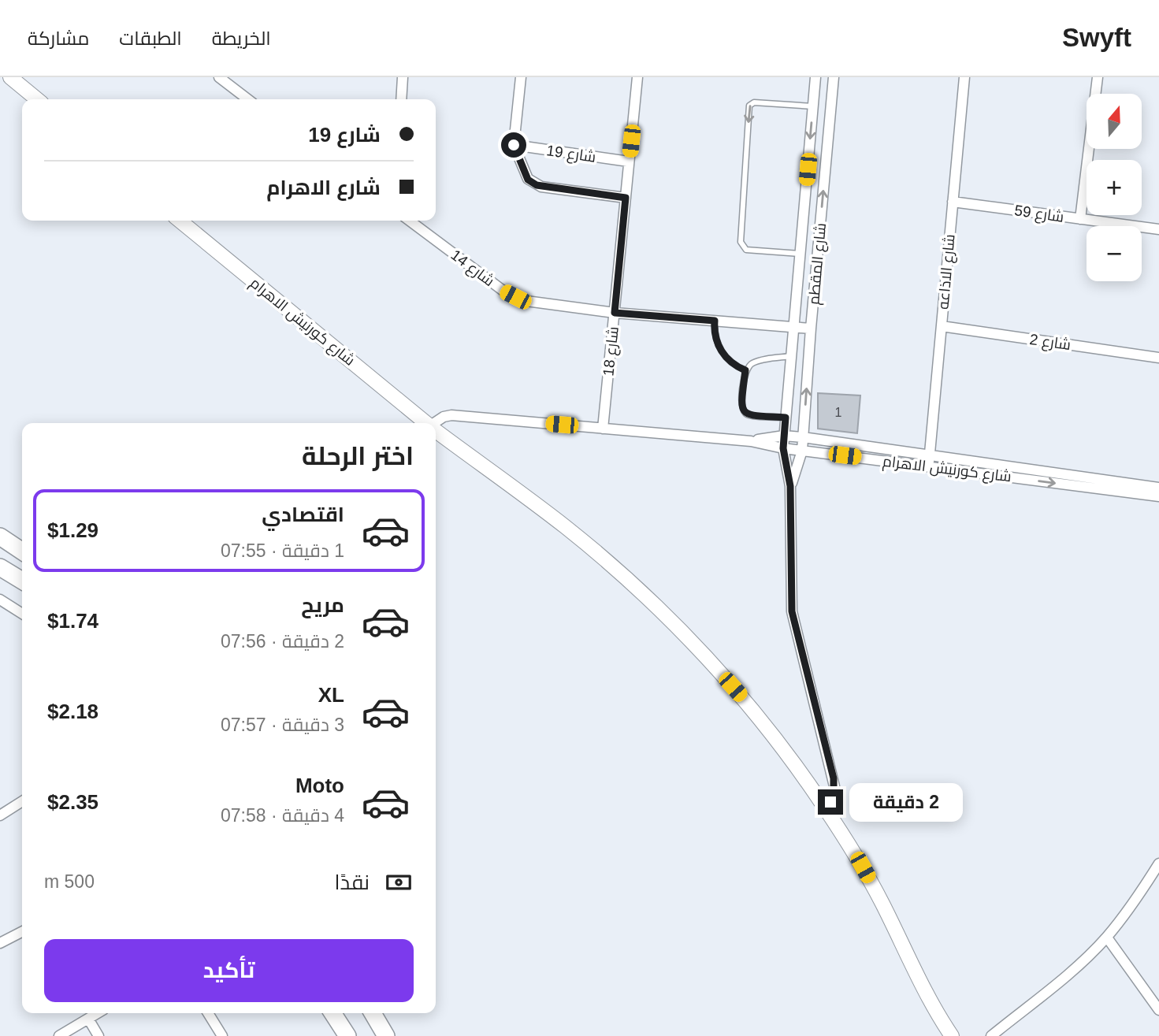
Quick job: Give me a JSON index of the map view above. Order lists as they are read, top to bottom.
{
  "streets": {
    "street": [
      "شارع 19",
      "شارع 59",
      "شارع المقطم",
      "شارع 14",
      "شارع الاذاعه",
      "شارع كورنيش الاهرام",
      "شارع 2",
      "شارع 18"
    ]
  },
  "crossings": [
    ["شارع 19", "شارع 18"],
    ["شارع 59", "شارع الاذاعه"],
    ["شارع المقطم", "شارع 14"],
    ["شارع المقطم", "شارع كورنيش الاهرام"],
    ["شارع 14", "شارع 18"],
    ["شارع الاذاعه", "شارع كورنيش الاهرام"],
    ["شارع الاذاعه", "شارع 2"]
  ],
  "house_numbers": ["1"],
  "north": "top",
  "page": {
    "header": "Swyft",
    "nav": ["الخريطة", "الطبقات", "مشاركة"],
    "map_buttons": ["+", "−"],
    "banner": ["شارع 19", "شارع الاهرام"],
    "heading": "اختر الرحلة",
    "list": [
      {
        "name": "اقتصادي",
        "note": "1 دقيقة · 07:55",
        "value": "$1.29"
      },
      {
        "name": "مريح",
        "note": "2 دقيقة · 07:56",
        "value": "$1.74"
      },
      {
        "name": "XL",
        "note": "3 دقيقة · 07:57",
        "value": "$2.18"
      },
      {
        "name": "Moto",
        "note": "4 دقيقة · 07:58",
        "value": "$2.35"
      }
    ],
    "bubble": "2 دقيقة",
    "pay": ["نقدًا", "500 m"],
    "buttons": "تأكيد"
  }
}
